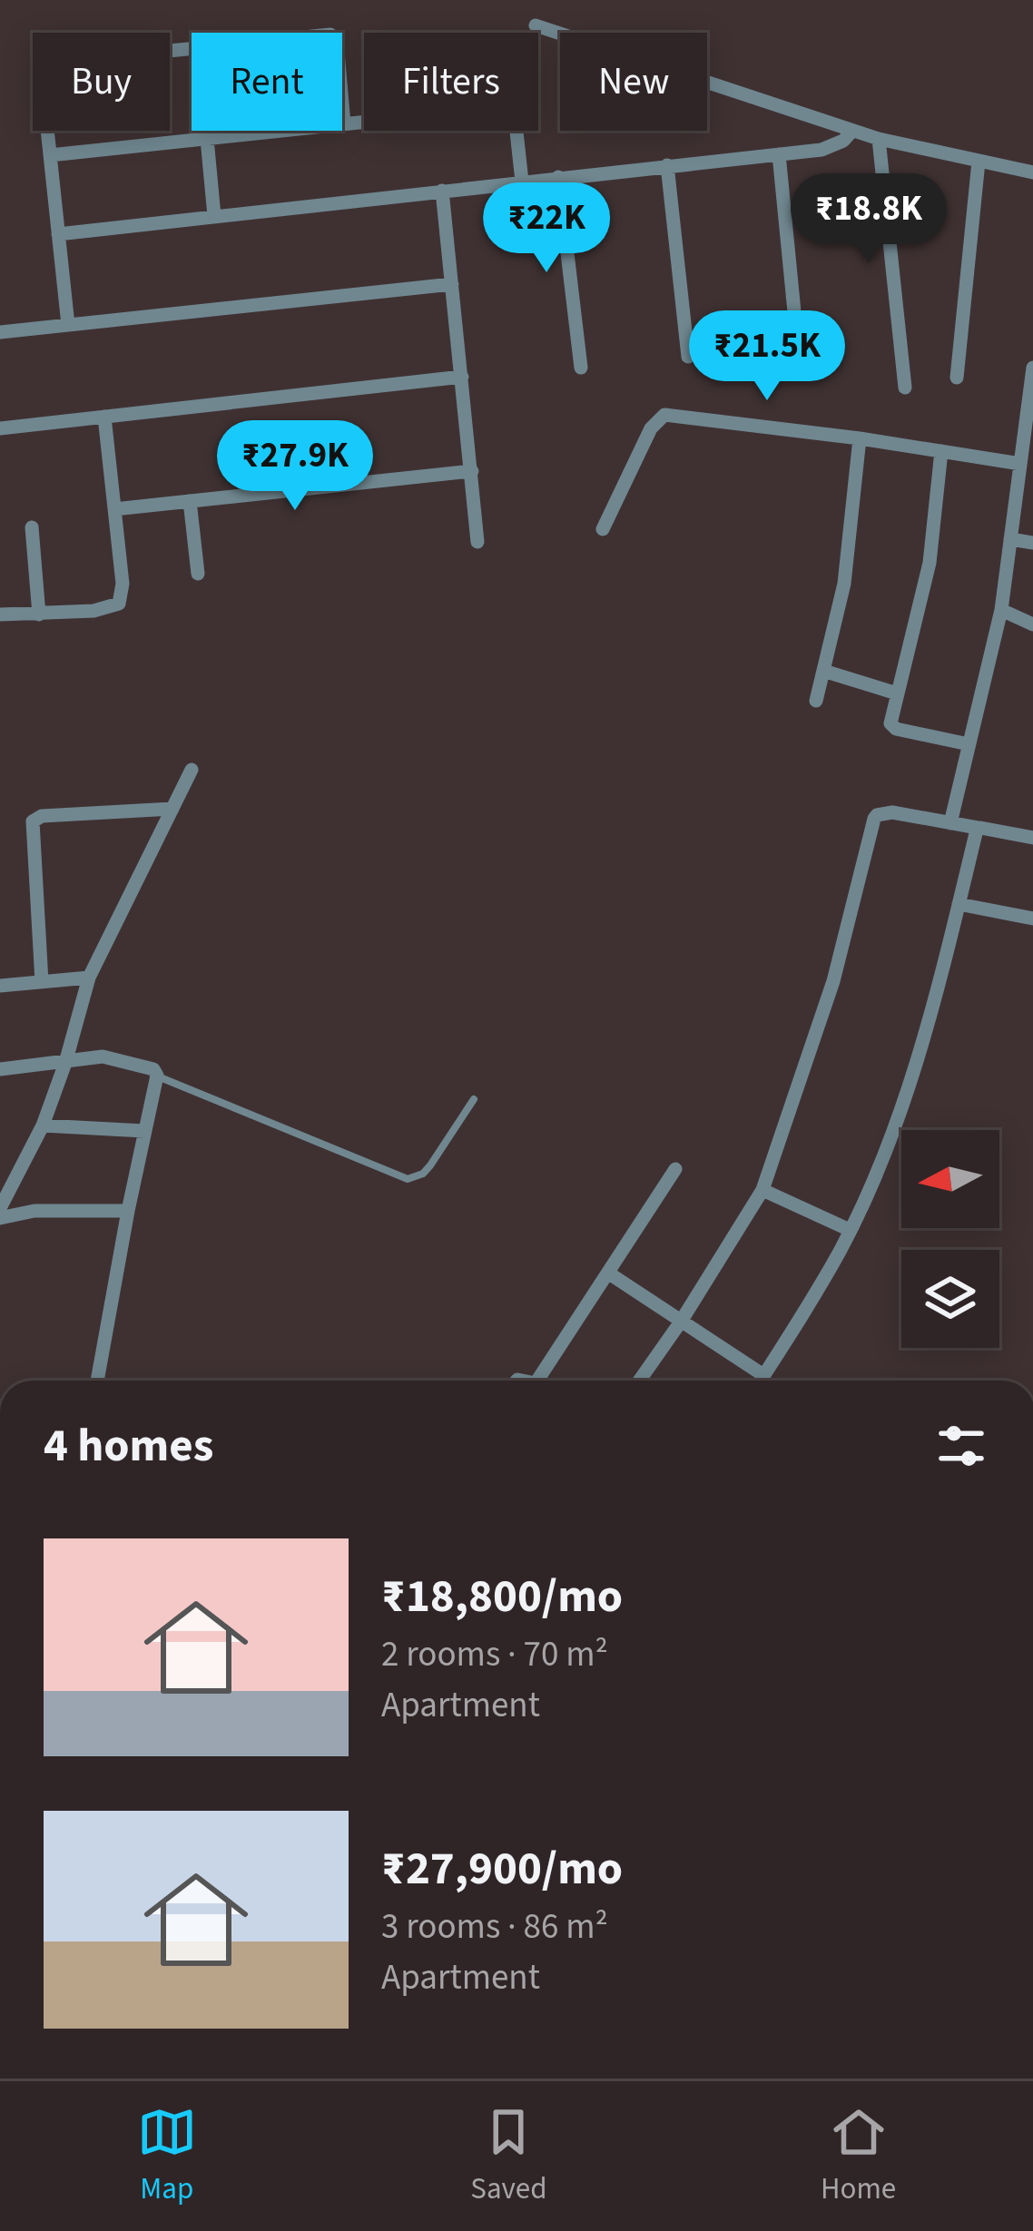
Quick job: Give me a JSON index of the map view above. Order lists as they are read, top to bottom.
{
  "north": "left",
  "page": {
    "chip": [
      "Buy",
      "Rent",
      "Filters",
      "New"
    ],
    "price": [
      "₹18.8K",
      "₹22K",
      "₹21.5K",
      "₹27.9K"
    ],
    "heading": "4 homes",
    "list": [
      {
        "name": "₹18,800/mo",
        "note": "2 rooms · 70 m² · Apartment"
      },
      {
        "name": "₹27,900/mo",
        "note": "3 rooms · 86 m² · Apartment"
      }
    ],
    "tabs": ["Map", "Saved", "Home"]
  }
}
